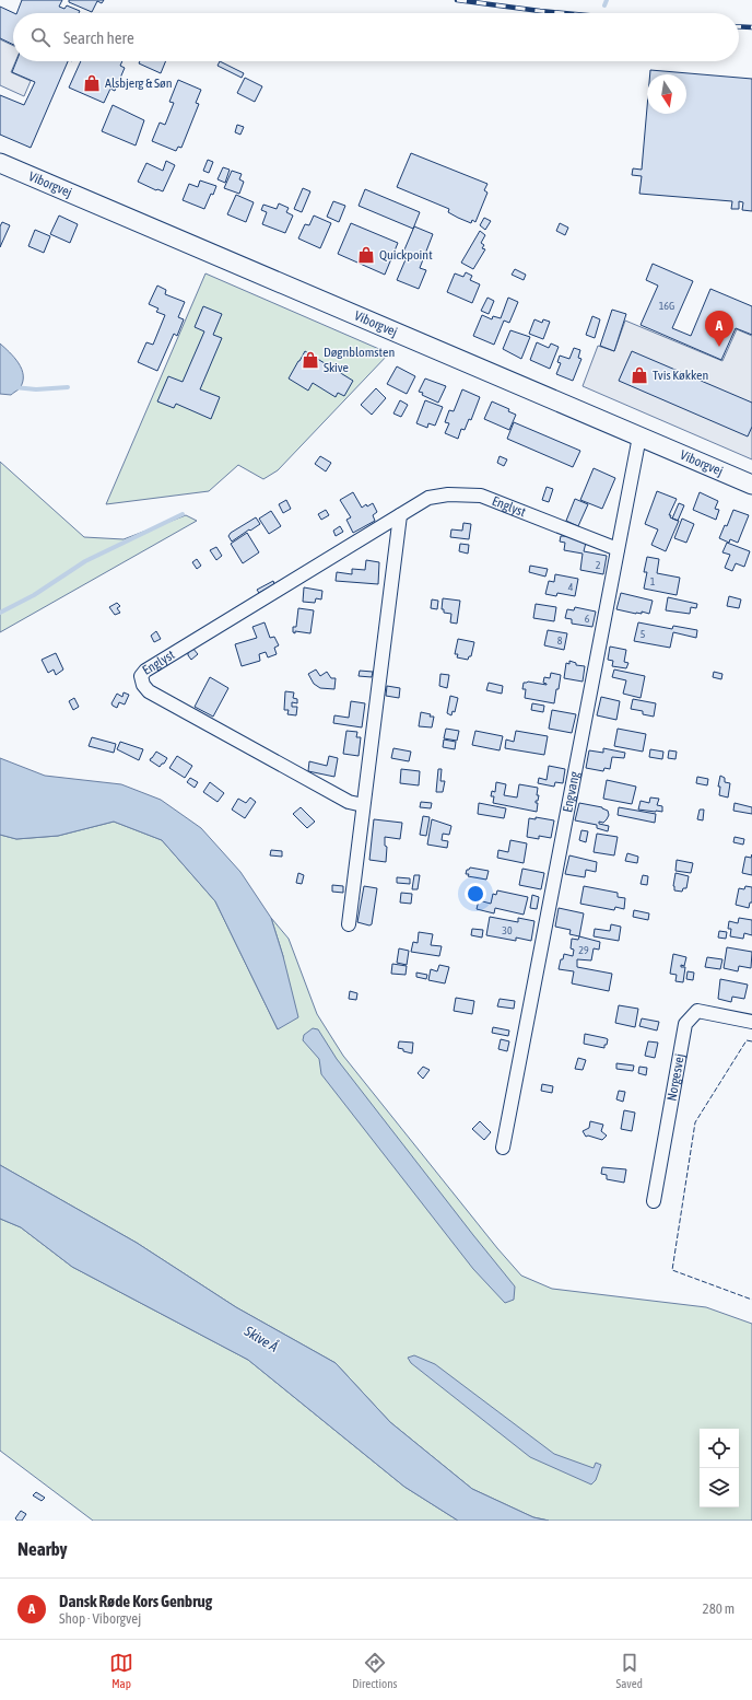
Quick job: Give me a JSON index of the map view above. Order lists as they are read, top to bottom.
{
  "streets": {
    "street": [
      "Viborgvej",
      "Englyst",
      "Engvang",
      "Norgesvej"
    ]
  },
  "crossings": [
    ["Viborgvej", "Engvang"],
    ["Englyst", "Engvang"]
  ],
  "water": ["Skive Å"],
  "places": {
    "shop": [
      "Alsbjerg & Søn",
      "Quickpoint",
      "Døgnblomsten Skive",
      "Tvis Køkken"
    ]
  },
  "house_numbers": [
    "16G",
    "2",
    "1",
    "4",
    "6",
    "5",
    "8",
    "30",
    "29"
  ],
  "north": "bottom",
  "page": {
    "search": "Search here",
    "pins": "A",
    "heading": "Nearby",
    "list": [
      {
        "mark": "A",
        "name": "Dansk Røde Kors Genbrug",
        "note": "Shop · Viborgvej",
        "value": "280 m"
      }
    ],
    "nav": ["Map", "Directions", "Saved"]
  }
}
